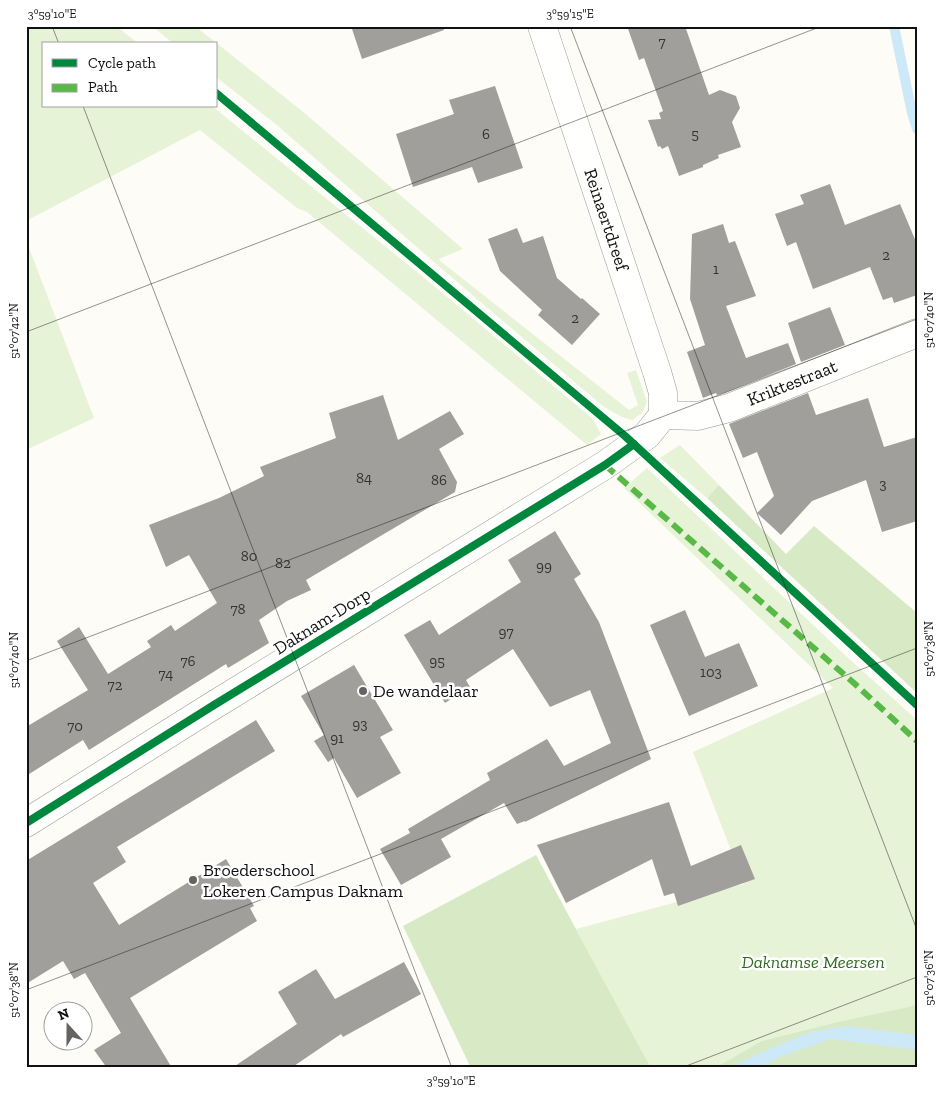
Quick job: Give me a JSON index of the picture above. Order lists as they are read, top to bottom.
{
  "streets": {
    "street": ["Reinaertdreef", "Kriktestraat", "Daknam-Dorp"]
  },
  "crossings": [
    ["Reinaertdreef", "Kriktestraat"],
    ["Reinaertdreef", "Daknam-Dorp"],
    ["Kriktestraat", "Daknam-Dorp"]
  ],
  "parks": ["Daknamse Meersen"],
  "places": ["De wandelaar", "Broederschool Lokeren Campus Daknam"],
  "house_numbers": [
    "7",
    "6",
    "5",
    "2",
    "1",
    "2",
    "84",
    "86",
    "3",
    "80",
    "82",
    "99",
    "78",
    "97",
    "76",
    "95",
    "103",
    "74",
    "72",
    "93",
    "70",
    "91"
  ],
  "legend": ["Cycle path", "Path"],
  "north": "top",
  "coordinates": [
    "3°59'10\"E",
    "3°59'15\"E",
    "51°07'40\"N",
    "51°07'42\"N",
    "51°07'38\"N",
    "51°07'36\"N"
  ]
}
